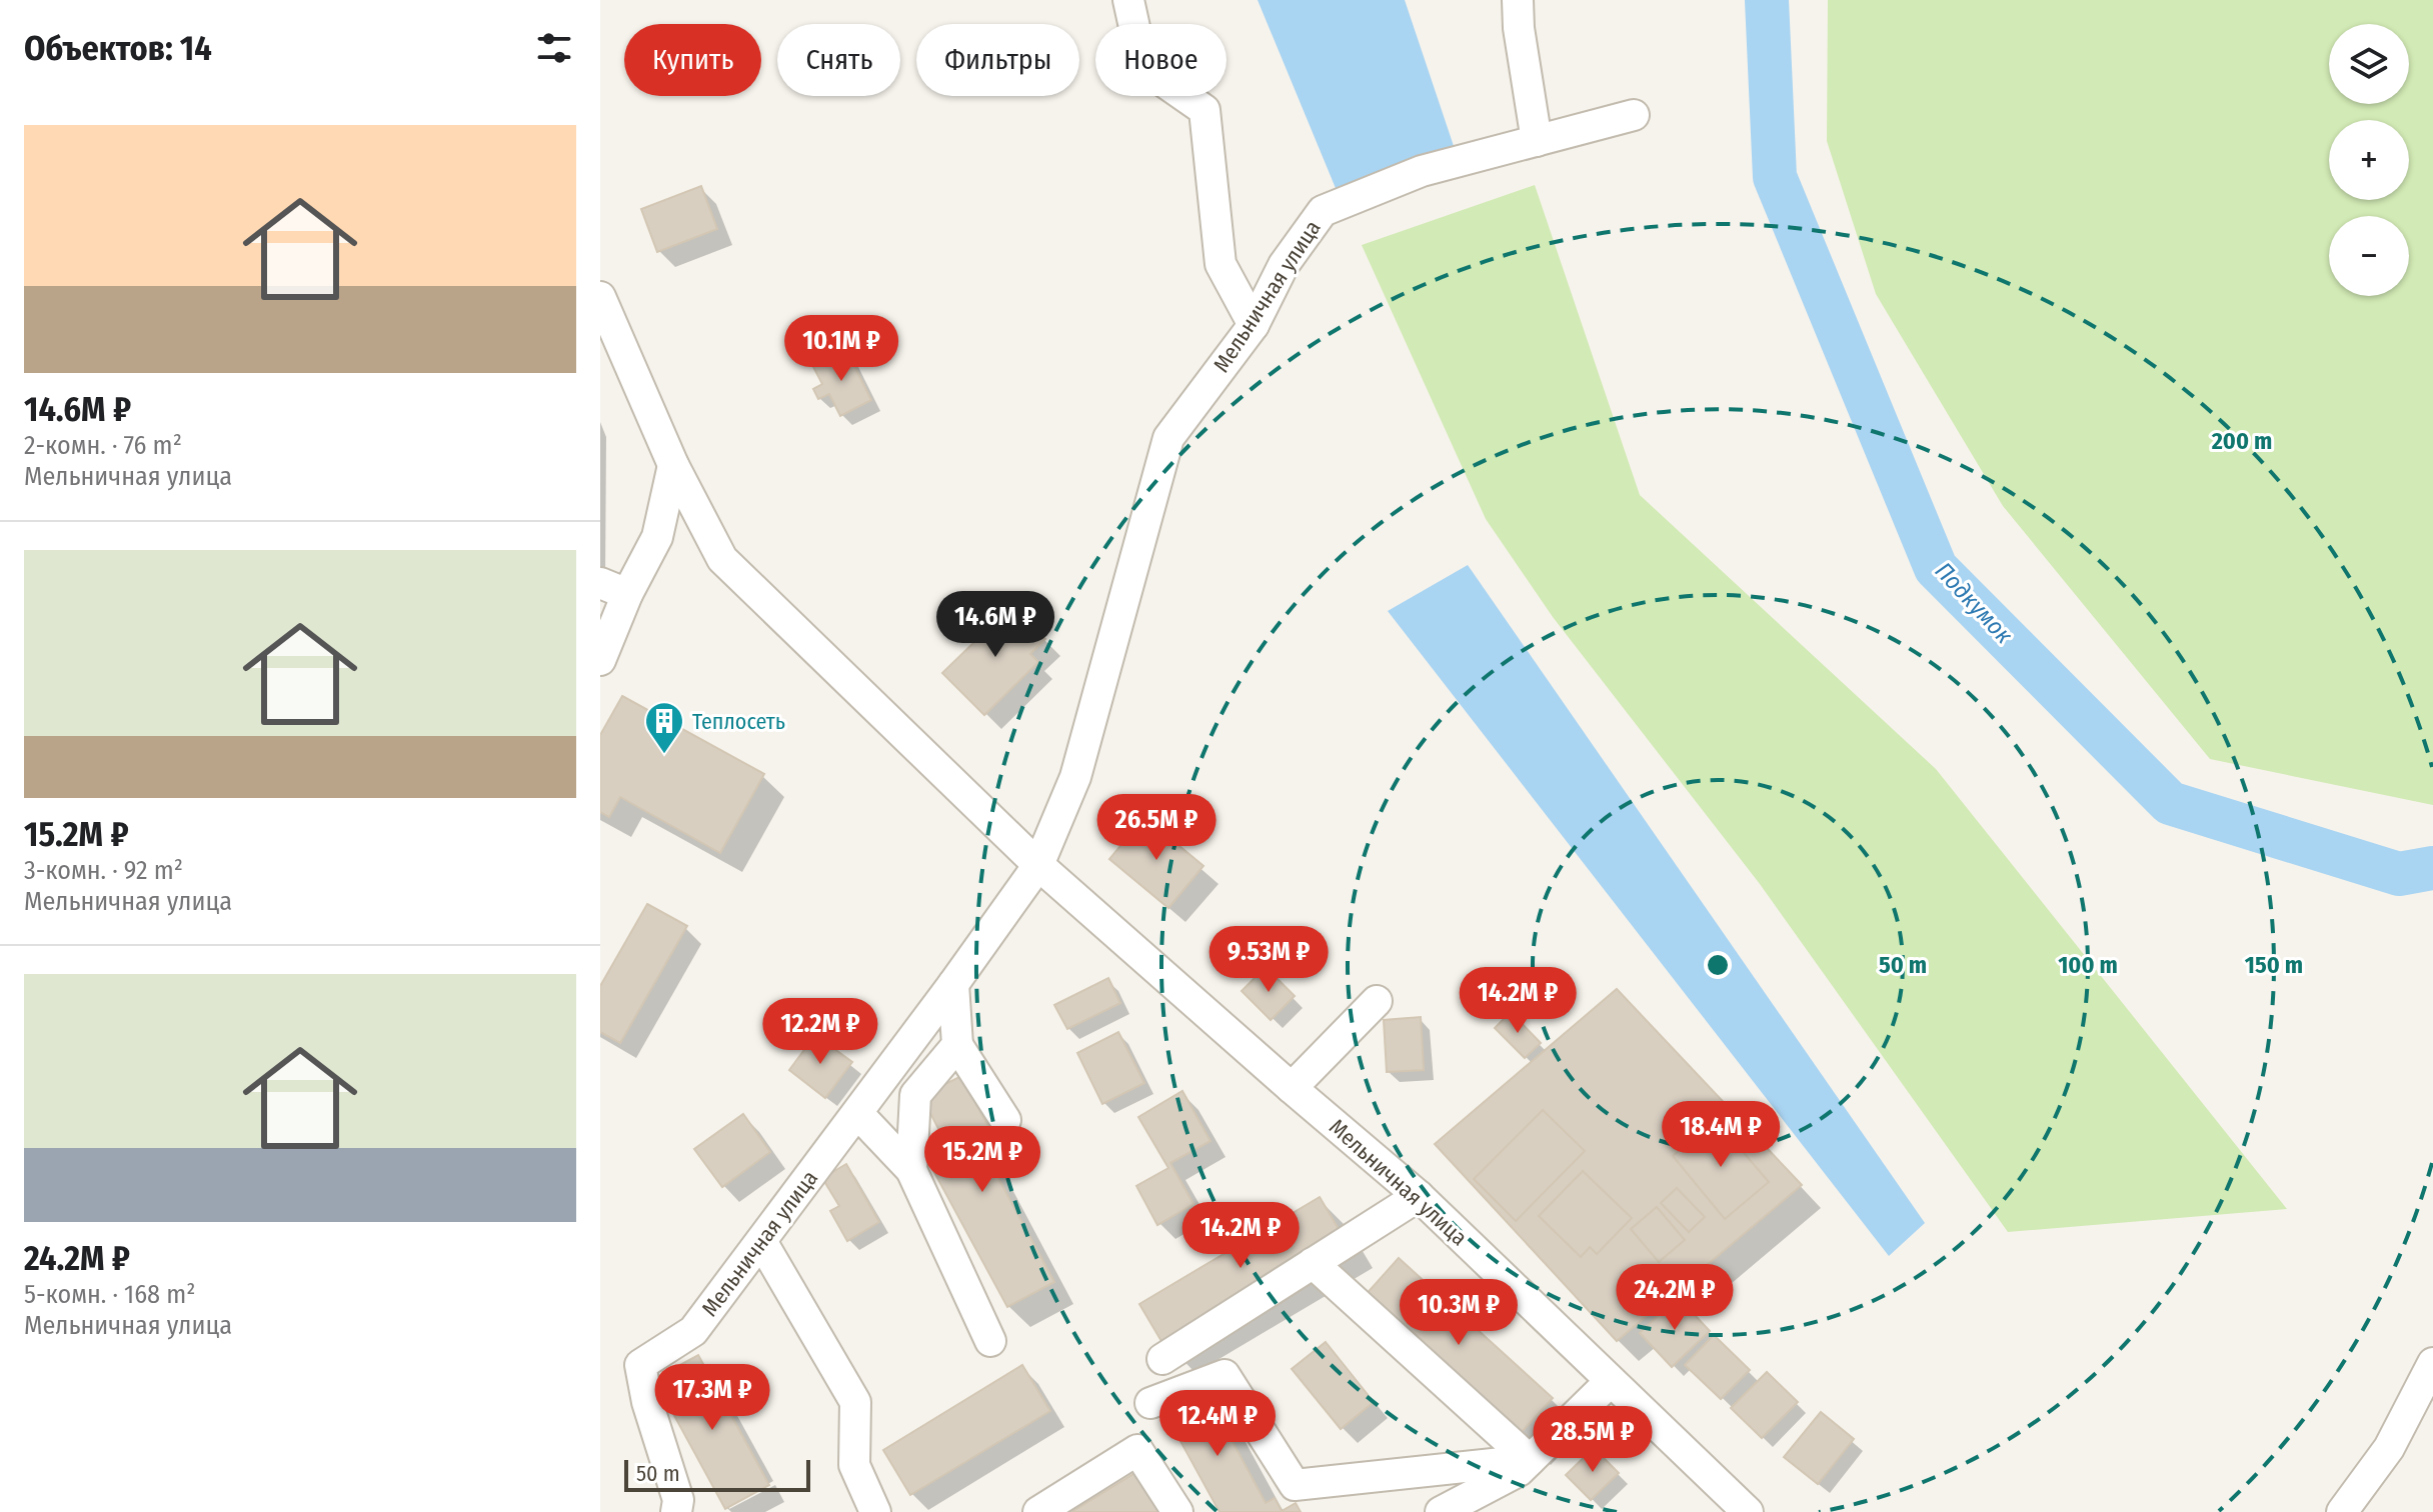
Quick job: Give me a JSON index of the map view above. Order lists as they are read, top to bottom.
{
  "streets": {
    "street": ["Мельничная улица"]
  },
  "water": ["Подкумок"],
  "places": {
    "building": ["Теплосеть"]
  },
  "scale_bar": "50 m",
  "page": {
    "heading": "Объектов: 14",
    "map_buttons": ["+", "−"],
    "chip": [
      "Купить",
      "Снять",
      "Фильтры",
      "Новое"
    ],
    "list": [
      {
        "name": "14.6M ₽",
        "note": "2-комн. · 76 m² · Мельничная улица"
      },
      {
        "name": "15.2M ₽",
        "note": "3-комн. · 92 m² · Мельничная улица"
      },
      {
        "name": "24.2M ₽",
        "note": "5-комн. · 168 m² · Мельничная улица"
      }
    ],
    "price": [
      "10.1M ₽",
      "14.6M ₽",
      "26.5M ₽",
      "9.53M ₽",
      "14.2M ₽",
      "12.2M ₽",
      "18.4M ₽",
      "15.2M ₽",
      "14.2M ₽",
      "24.2M ₽",
      "10.3M ₽",
      "17.3M ₽",
      "12.4M ₽",
      "28.5M ₽"
    ],
    "scale": "50 m"
  },
  "rings": [
    "200 m",
    "50 m",
    "100 m",
    "150 m"
  ]
}
